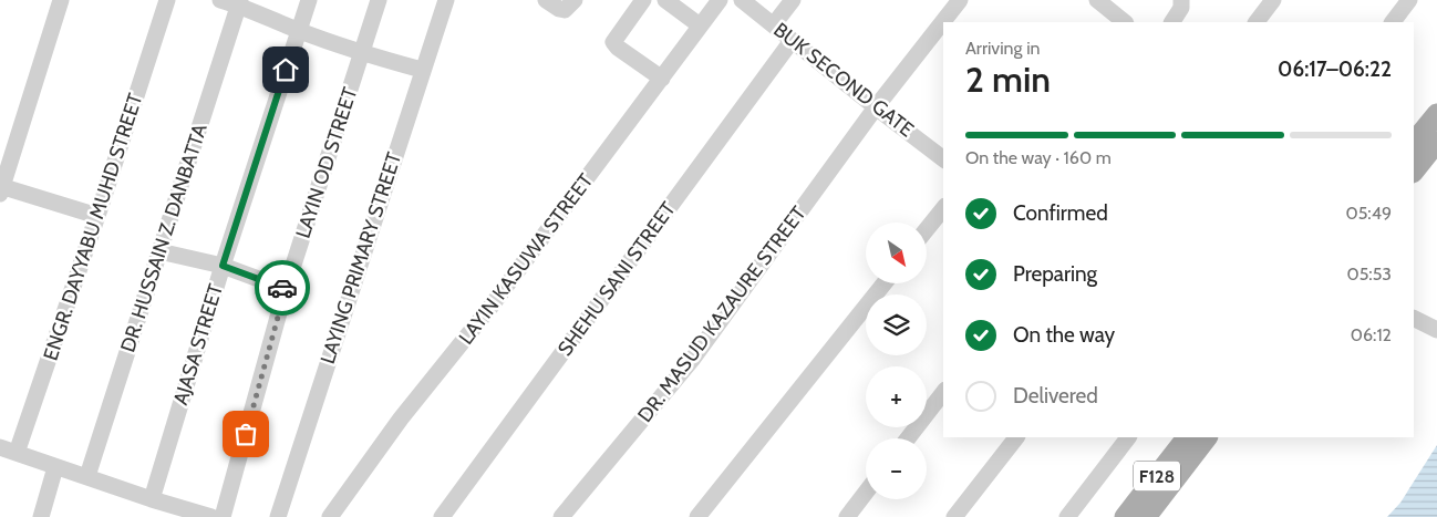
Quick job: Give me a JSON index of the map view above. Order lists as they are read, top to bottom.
{
  "streets": {
    "main road": ["F128"],
    "street": [
      "BUK SECOND GATE",
      "LAYIN OD STREET",
      "ENGR. DAYYABU MUHD STREET",
      "DR. HUSSAIN Z. DANBATTA",
      "LAYING PRIMARY STREET",
      "LAYIN KASUWA STREET",
      "SHEHU SANI STREET",
      "DR. MASUD KAZAURE STREET",
      "AJASA STREET"
    ]
  },
  "crossings": [
    ["BUK SECOND GATE", "SHEHU SANI STREET"],
    ["BUK SECOND GATE", "DR. MASUD KAZAURE STREET"]
  ],
  "north": "bottom right",
  "page": {
    "heading": ["2 min", "Arriving in", "06:17–06:22"],
    "bar": "On the way · 160 m",
    "list": [
      ["Confirmed", "05:49"],
      ["Preparing", "05:53"],
      ["On the way", "06:12"],
      "Delivered"
    ],
    "map_buttons": ["+", "−"]
  }
}
